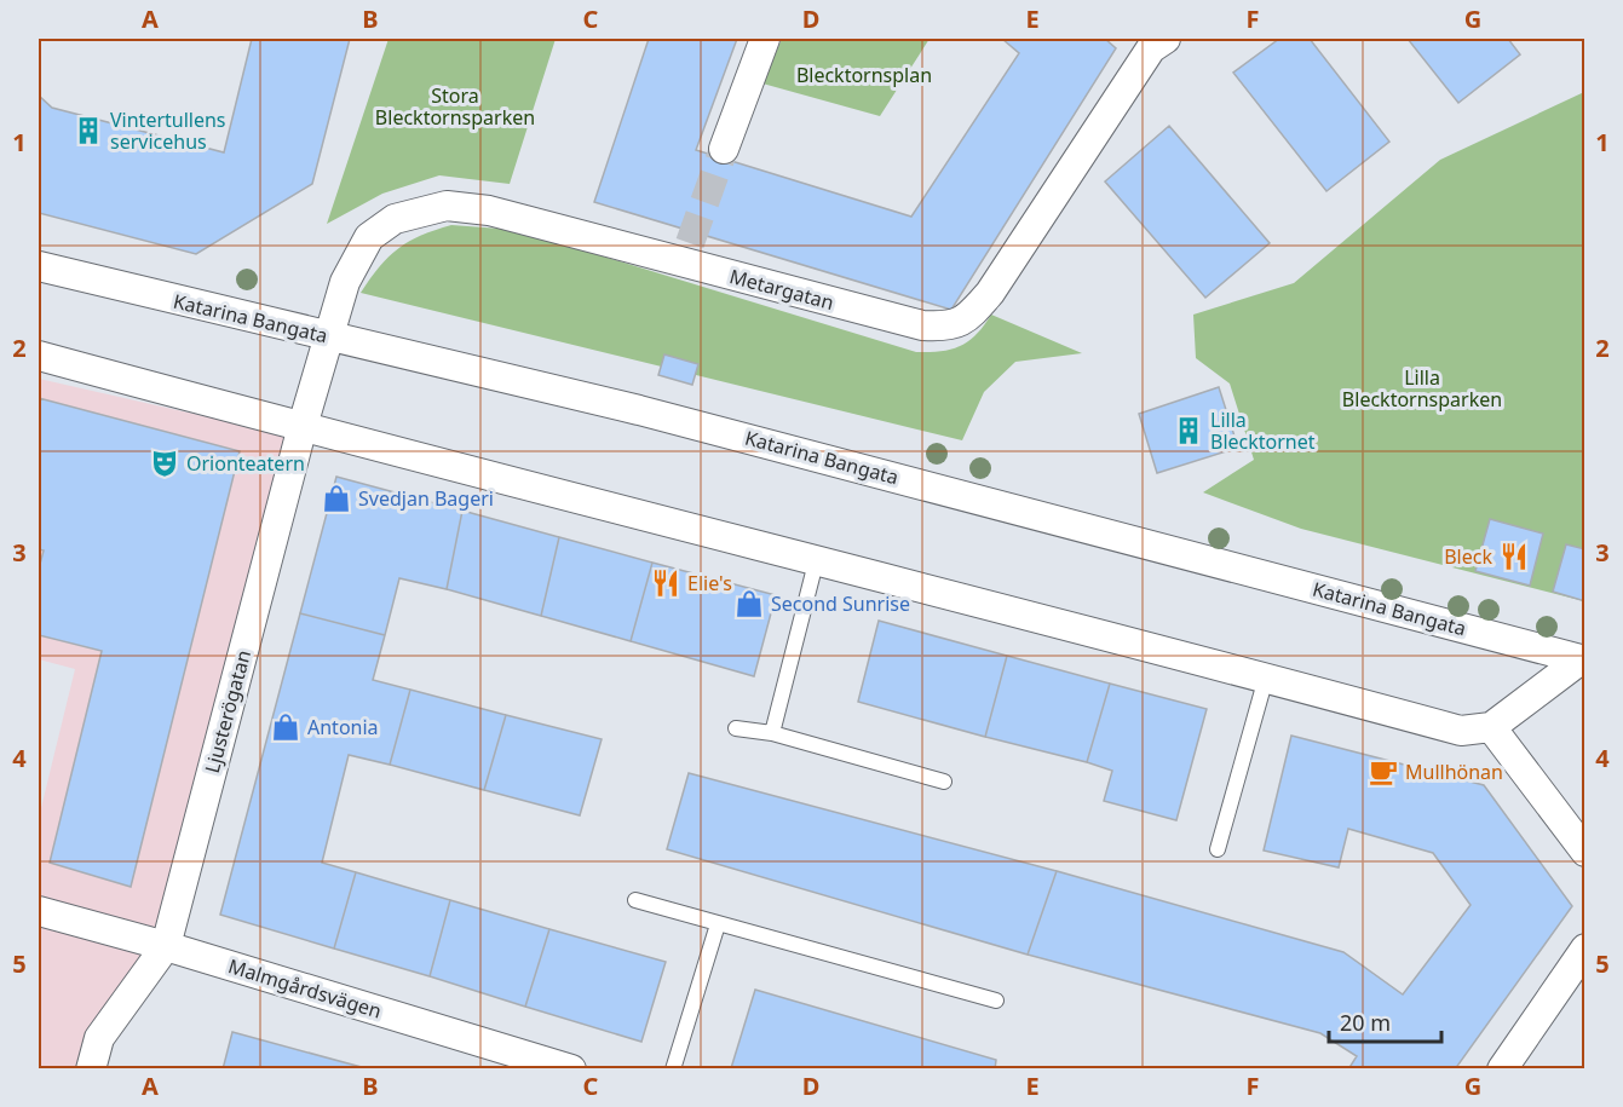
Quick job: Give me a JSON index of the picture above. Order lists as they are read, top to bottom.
{
  "streets": {
    "street": [
      "Metargatan",
      "Katarina Bangata",
      "Ljusterögatan",
      "Malmgårdsvägen"
    ]
  },
  "crossings": [
    ["Metargatan", "Katarina Bangata"],
    ["Metargatan", "Ljusterögatan"],
    ["Katarina Bangata", "Ljusterögatan"],
    ["Ljusterögatan", "Malmgårdsvägen"]
  ],
  "parks": ["Blecktornsplan", "Stora Blecktornsparken", "Lilla Blecktornsparken"],
  "places": {
    "building": ["Vintertullens servicehus", "Lilla Blecktornet"],
    "theatre": ["Orionteatern"],
    "shop": ["Svedjan Bageri", "Second Sunrise", "Antonia"],
    "restaurant": ["Bleck", "Elie's"],
    "cafe": ["Mullhönan"]
  },
  "scale_bar": "20 m",
  "grid": {
    "columns": [
      "A",
      "B",
      "C",
      "D",
      "E",
      "F",
      "G"
    ],
    "rows": [
      "1",
      "2",
      "3",
      "4",
      "5"
    ]
  }
}
